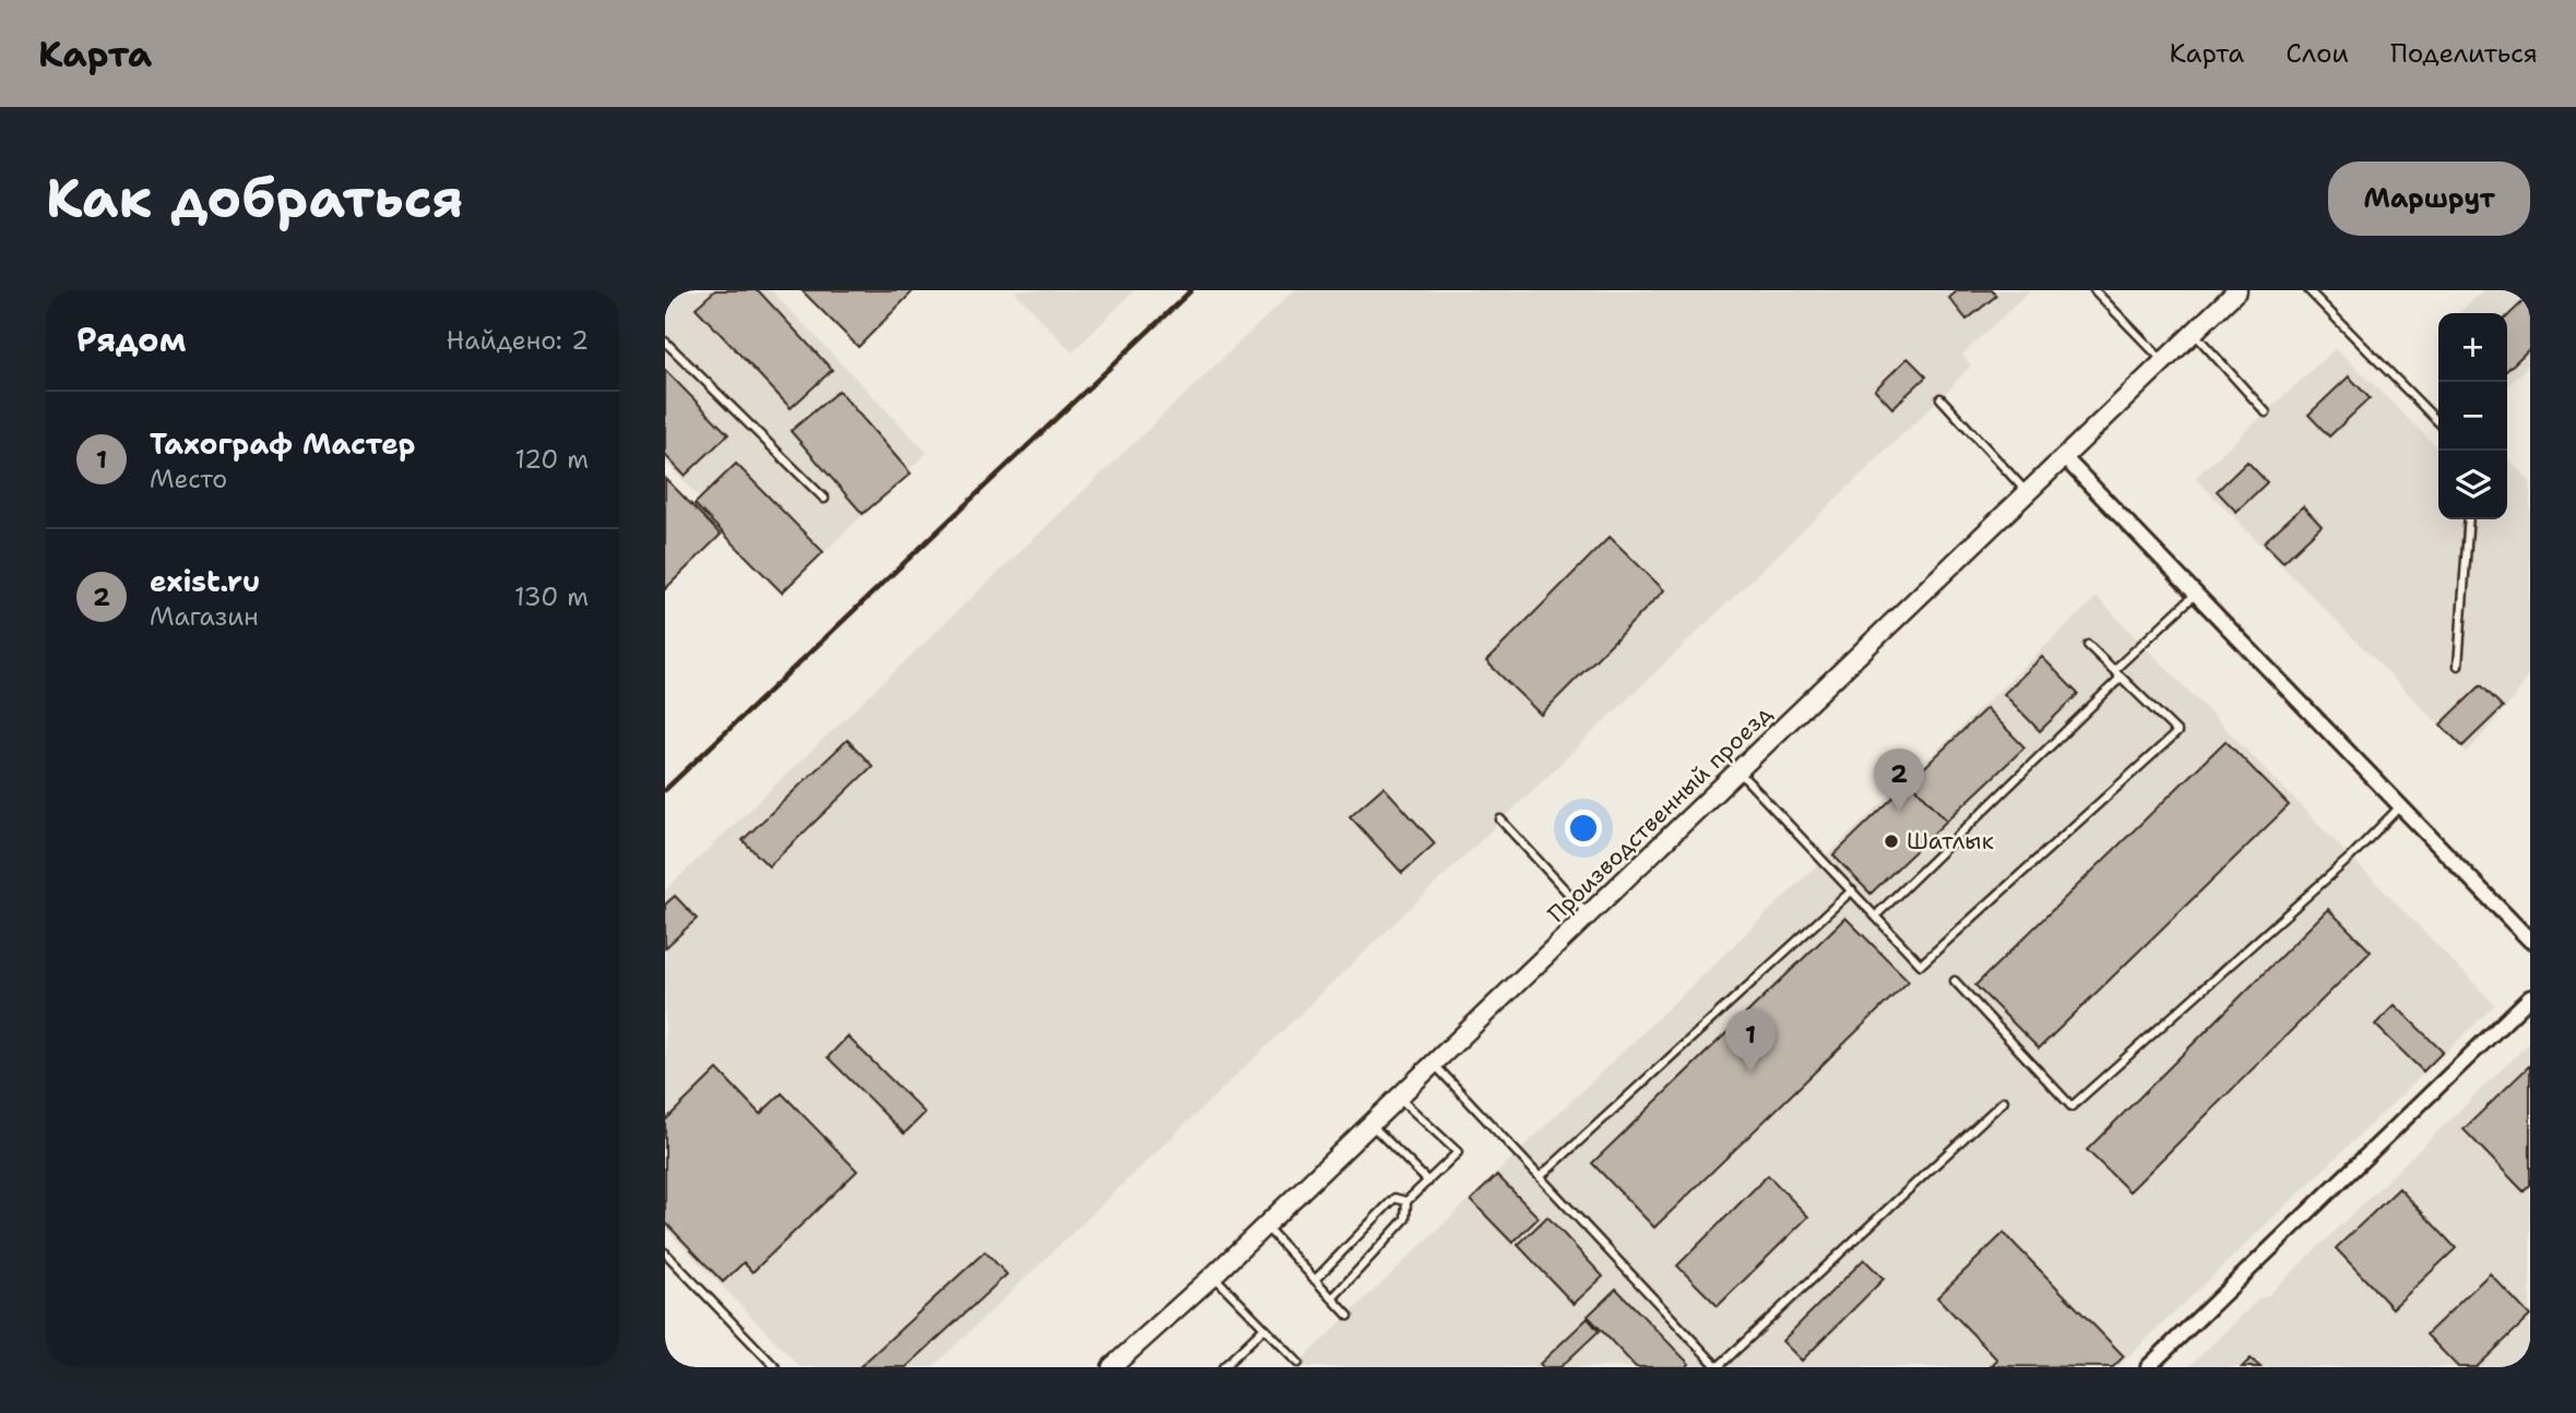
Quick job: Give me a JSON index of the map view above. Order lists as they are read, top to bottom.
{
  "streets": {
    "street": ["Производственный проезд"]
  },
  "places": ["Шатлык"],
  "page": {
    "header": "Карта",
    "nav": ["Карта", "Слои", "Поделиться"],
    "buttons": "Маршрут",
    "title": "Как добраться",
    "heading": ["Рядом", "Найдено: 2"],
    "map_buttons": ["+", "−"],
    "list": [
      {
        "mark": "1",
        "name": "Тахограф Мастер",
        "note": "Место",
        "value": "120 m"
      },
      {
        "mark": "2",
        "name": "exist.ru",
        "note": "Магазин",
        "value": "130 m"
      }
    ],
    "pins": ["2", "1"]
  }
}
